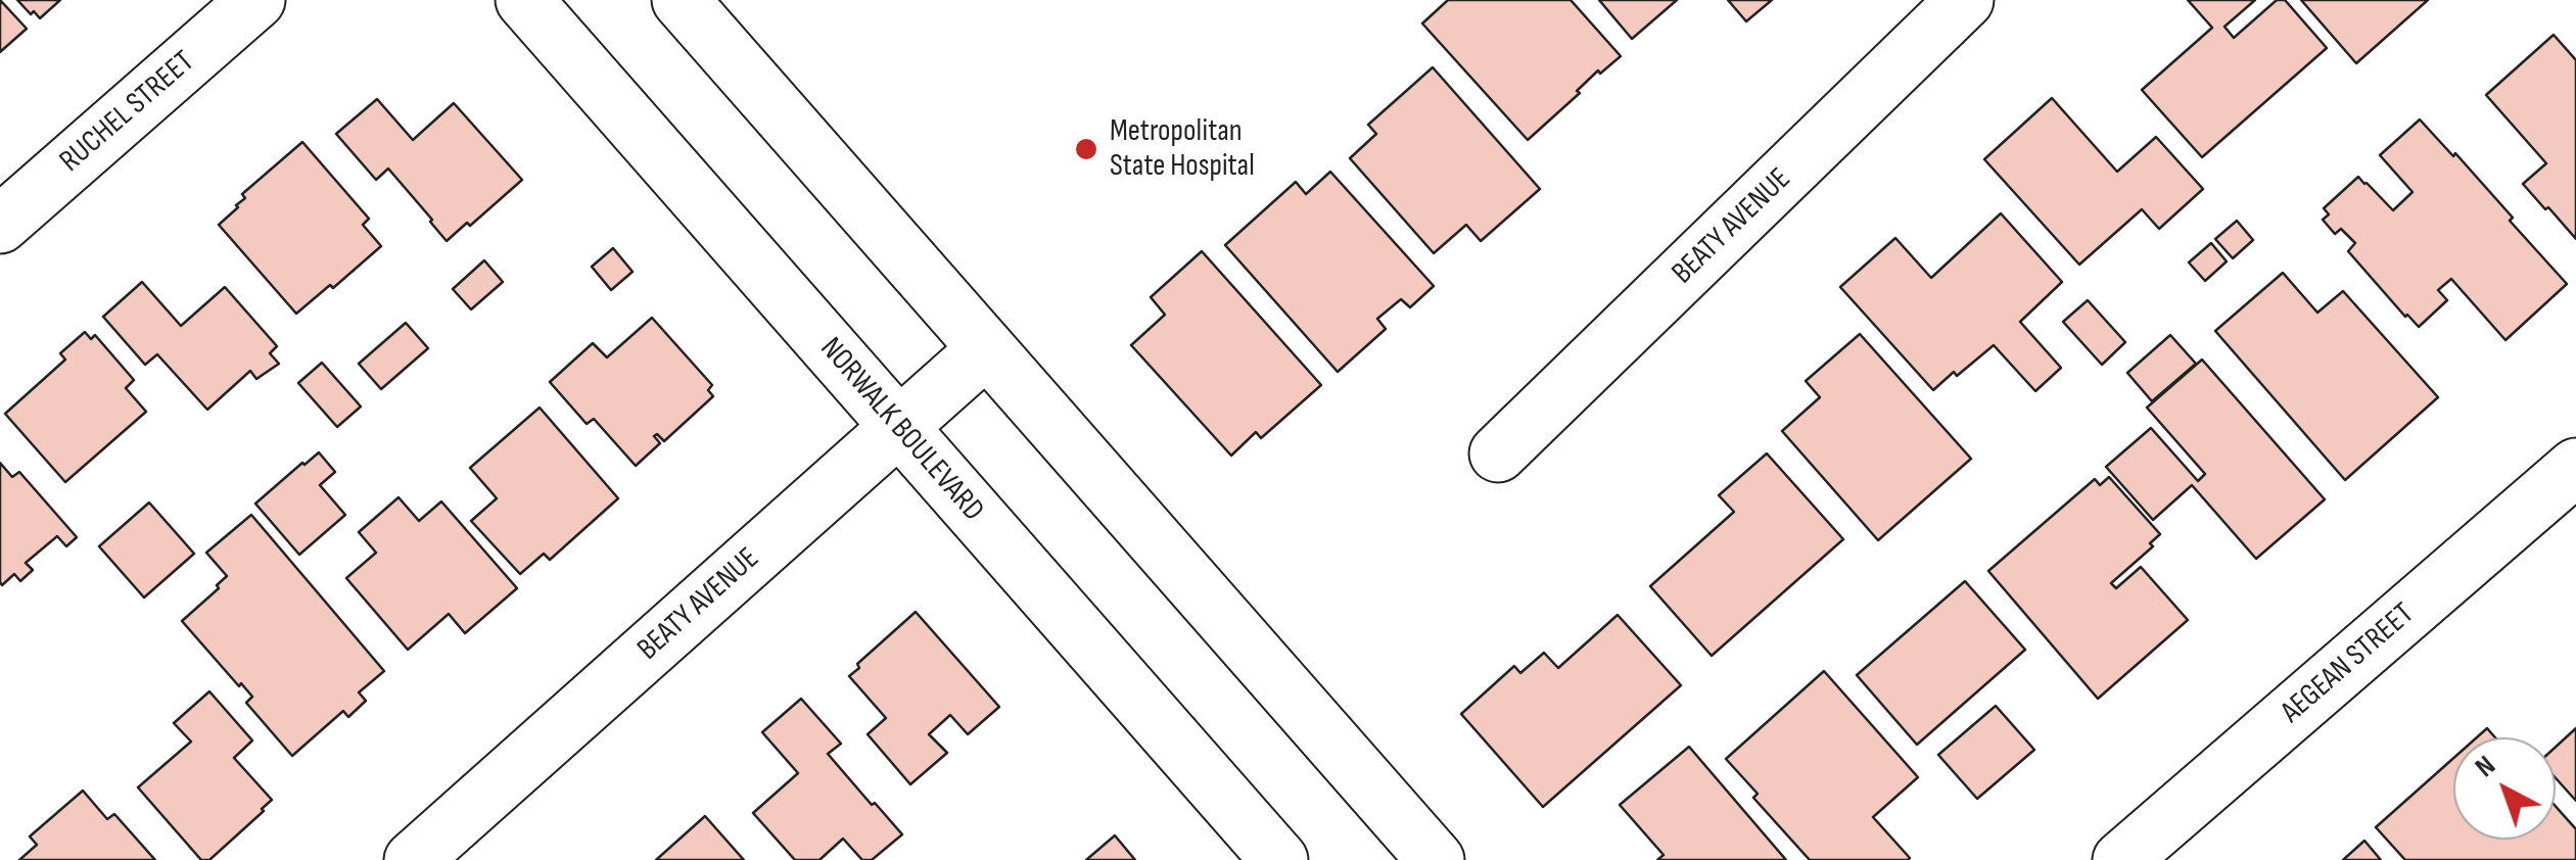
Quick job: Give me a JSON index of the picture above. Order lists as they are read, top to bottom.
{
  "streets": {
    "street": [
      "RUCHEL STREET",
      "BEATY AVENUE",
      "NORWALK BOULEVARD",
      "AEGEAN STREET"
    ]
  },
  "crossings": [
    ["BEATY AVENUE", "NORWALK BOULEVARD"]
  ],
  "places": ["Metropolitan State Hospital"],
  "north": "top left"
}
